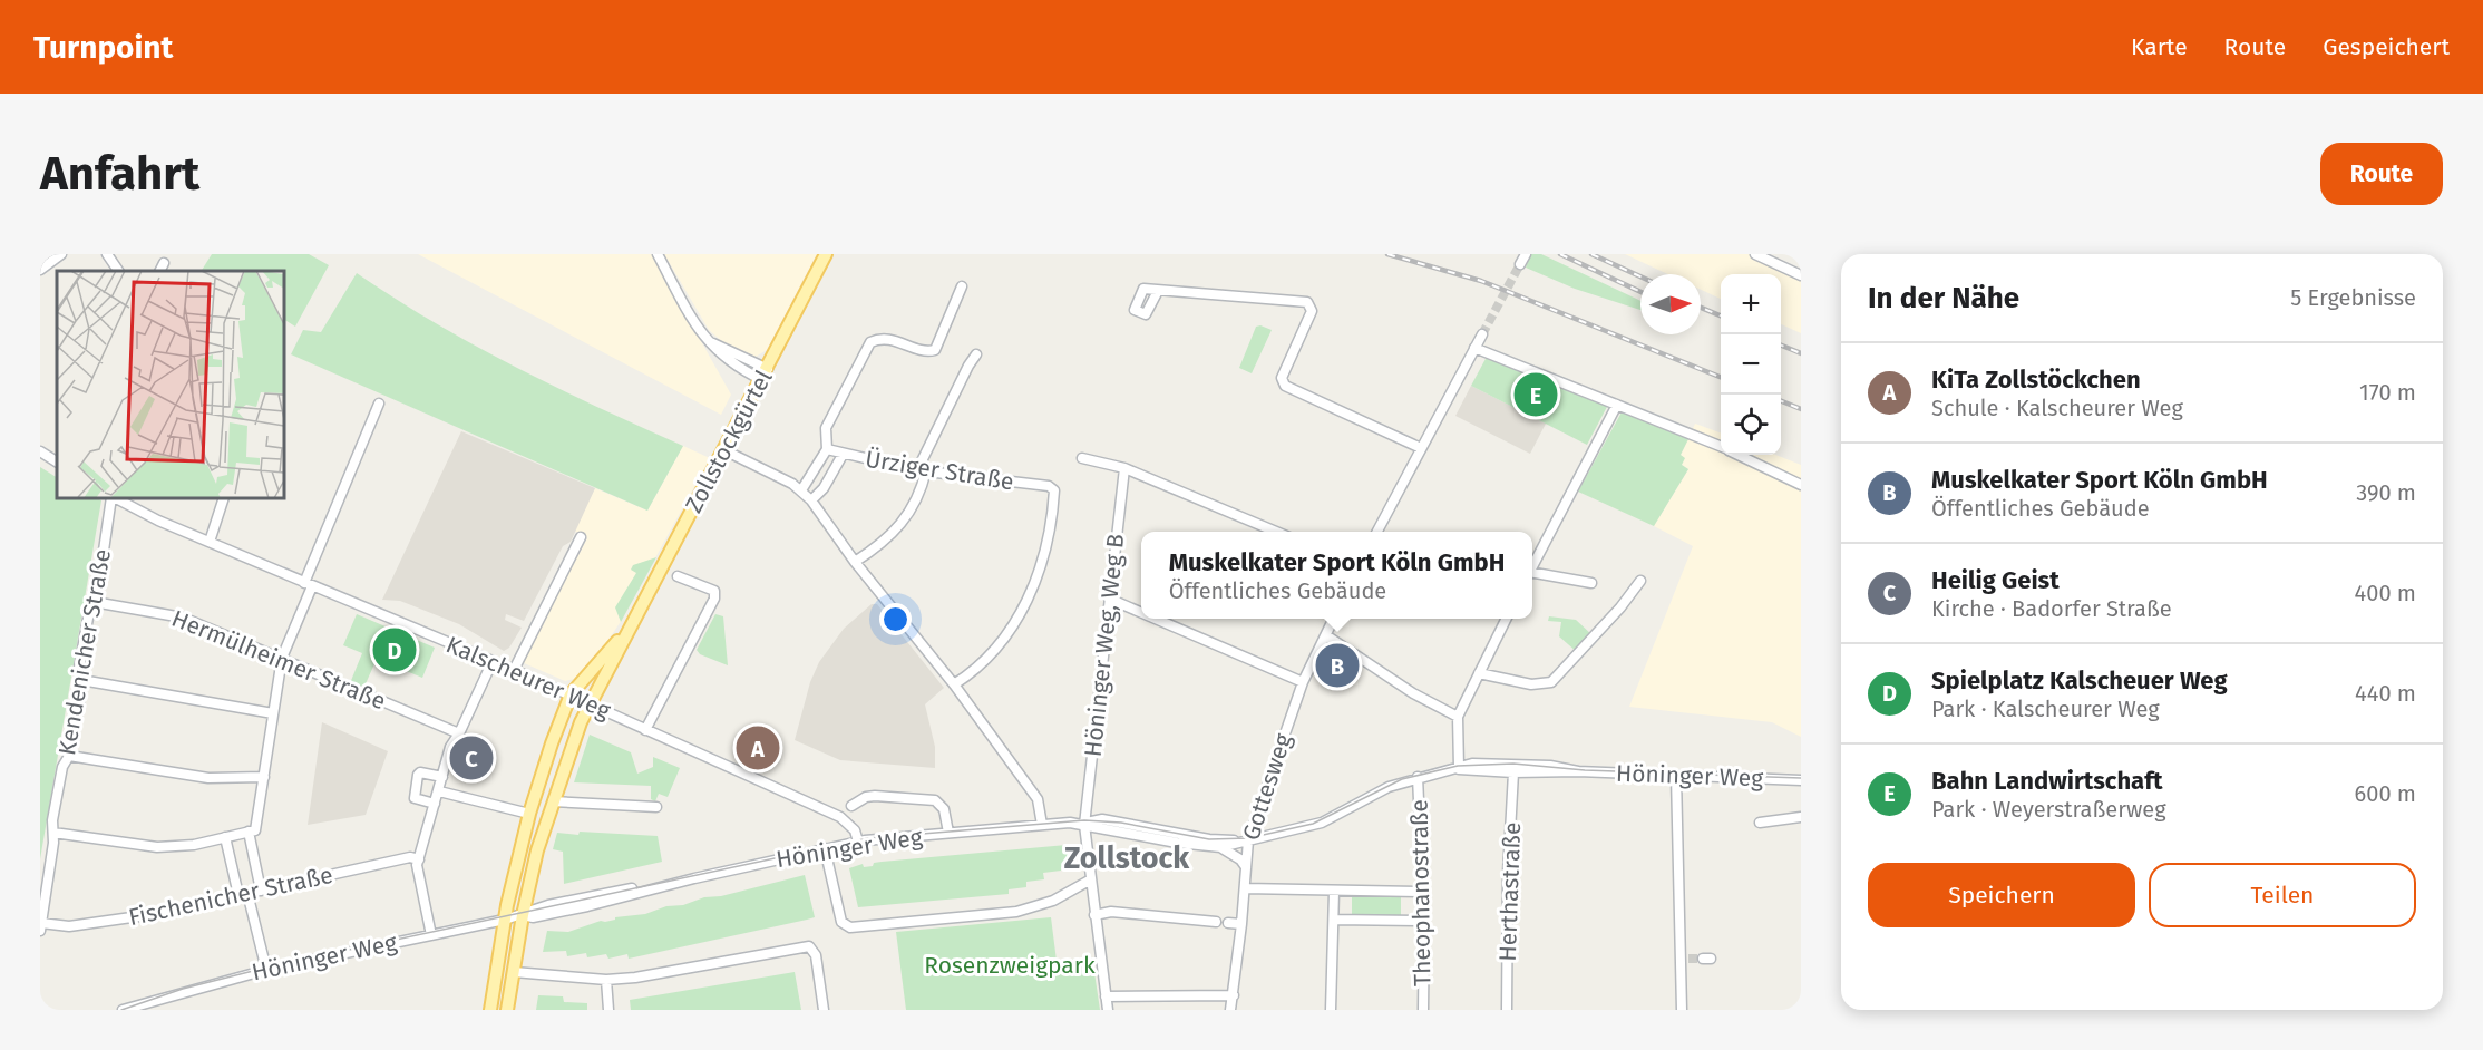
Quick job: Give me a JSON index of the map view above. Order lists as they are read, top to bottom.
{
  "streets": {
    "main road": ["Zollstockgürtel"],
    "street": [
      "Ürziger Straße",
      "Höninger Weg, Weg B",
      "Kendenicher Straße",
      "Hermülheimer Straße",
      "Kalscheurer Weg",
      "Höninger Weg",
      "Gottesweg",
      "Herthastraße",
      "Theophanostraße",
      "Fischenicher Straße"
    ]
  },
  "crossings": [
    ["Zollstockgürtel", "Kalscheurer Weg"],
    ["Zollstockgürtel", "Höninger Weg"],
    ["Höninger Weg, Weg B", "Höninger Weg"],
    ["Kendenicher Straße", "Hermülheimer Straße"],
    ["Kendenicher Straße", "Fischenicher Straße"],
    ["Kalscheurer Weg", "Höninger Weg"],
    ["Höninger Weg", "Gottesweg"],
    ["Höninger Weg", "Herthastraße"],
    ["Höninger Weg", "Theophanostraße"]
  ],
  "districts": ["Zollstock"],
  "parks": ["Rosenzweigpark"],
  "north": "right",
  "page": {
    "header": "Turnpoint",
    "nav": ["Karte", "Route", "Gespeichert"],
    "buttons": [
      "Route",
      ["Speichern", "Teilen"]
    ],
    "title": "Anfahrt",
    "heading": ["In der Nähe", "5 Ergebnisse"],
    "map_buttons": ["+", "−"],
    "list": [
      {
        "mark": "A",
        "name": "KiTa Zollstöckchen",
        "note": "Schule · Kalscheurer Weg",
        "value": "170 m"
      },
      {
        "mark": "B",
        "name": "Muskelkater Sport Köln GmbH",
        "note": "Öffentliches Gebäude",
        "value": "390 m"
      },
      {
        "mark": "C",
        "name": "Heilig Geist",
        "note": "Kirche · Badorfer Straße",
        "value": "400 m"
      },
      {
        "mark": "D",
        "name": "Spielplatz Kalscheuer Weg",
        "note": "Park · Kalscheurer Weg",
        "value": "440 m"
      },
      {
        "mark": "E",
        "name": "Bahn Landwirtschaft",
        "note": "Park · Weyerstraßerweg",
        "value": "600 m"
      }
    ],
    "pins": [
      "E",
      "D",
      "B",
      "A",
      "C"
    ],
    "popup": ["Muskelkater Sport Köln GmbH", "Öffentliches Gebäude"]
  }
}
